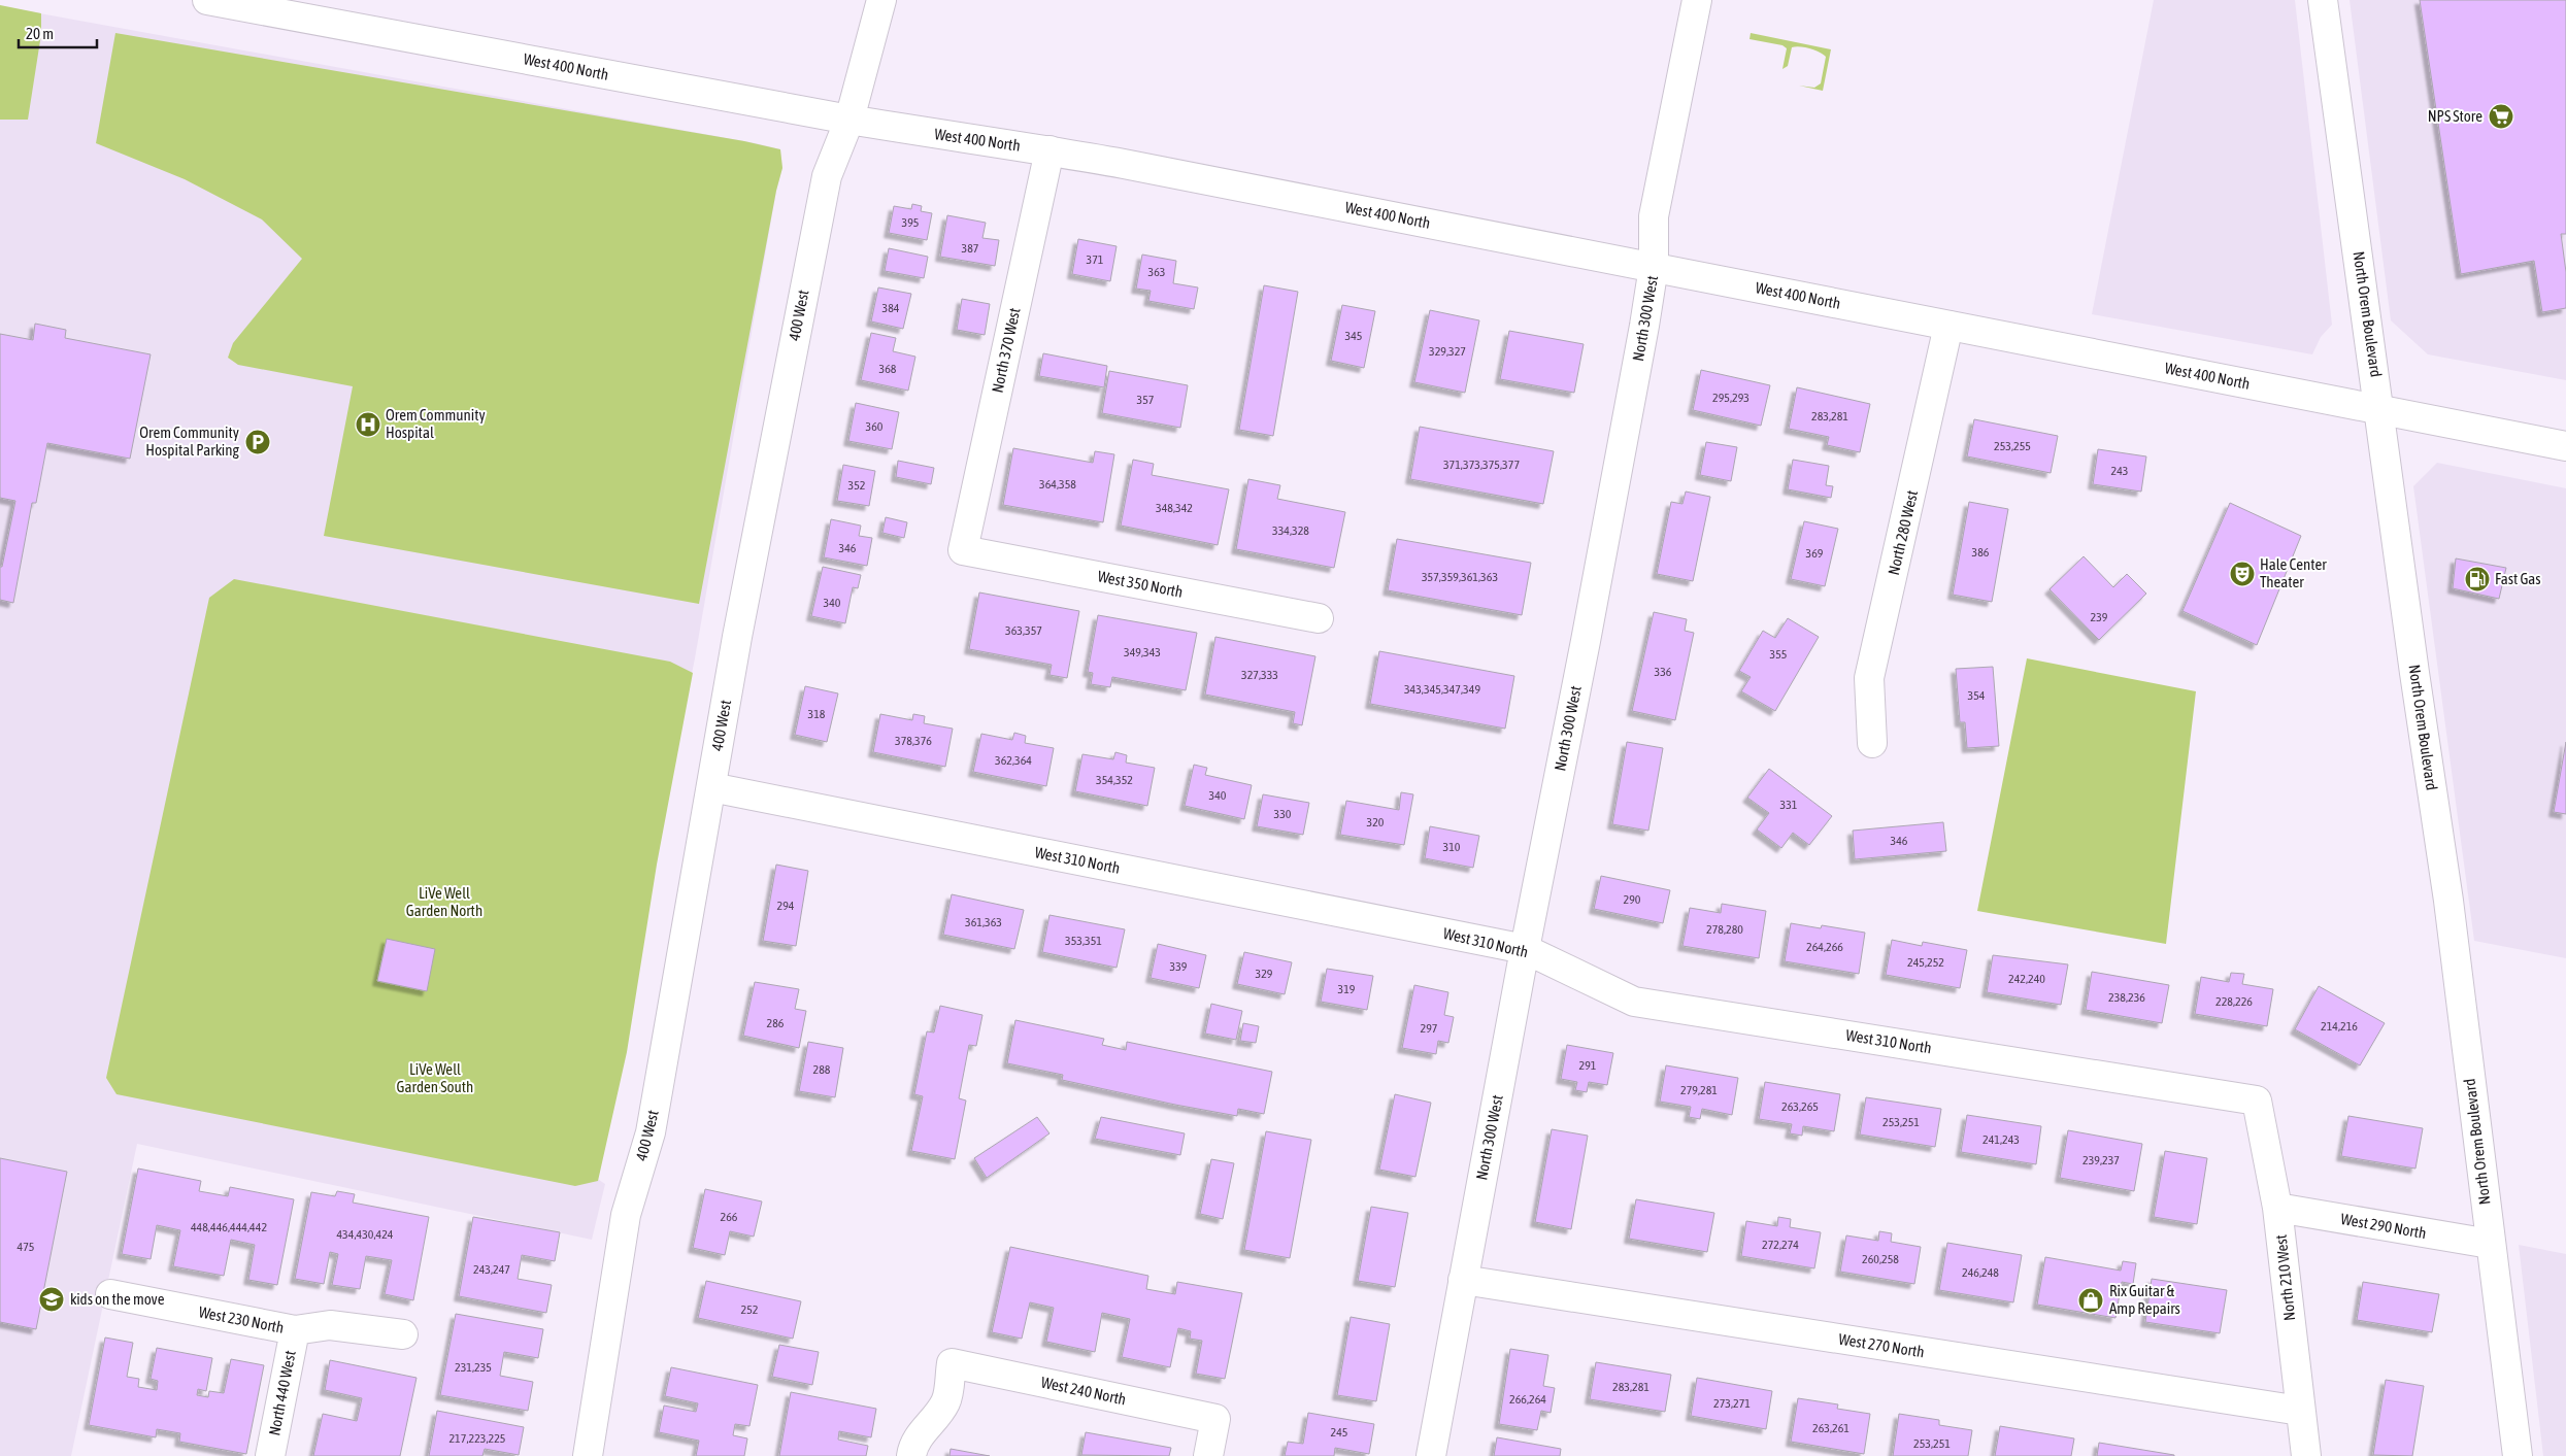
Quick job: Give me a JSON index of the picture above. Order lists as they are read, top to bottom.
{
  "streets": {
    "street": [
      "West 400 North",
      "North Orem Boulevard",
      "400 West",
      "North 300 West",
      "North 370 West",
      "North 280 West",
      "West 350 North",
      "West 310 North",
      "West 290 North",
      "North 210 West",
      "West 230 North",
      "West 270 North",
      "West 240 North",
      "North 440 West"
    ]
  },
  "crossings": [
    ["West 400 North", "North Orem Boulevard"],
    ["West 400 North", "400 West"],
    ["West 400 North", "North 300 West"],
    ["West 400 North", "North 370 West"],
    ["West 400 North", "North 280 West"],
    ["North Orem Boulevard", "West 290 North"],
    ["400 West", "West 310 North"],
    ["North 300 West", "West 310 North"],
    ["North 300 West", "West 270 North"],
    ["North 370 West", "West 350 North"],
    ["West 310 North", "North 210 West"],
    ["West 290 North", "North 210 West"],
    ["North 210 West", "West 270 North"],
    ["West 230 North", "North 440 West"]
  ],
  "parks": ["LiVe Well Garden North", "LiVe Well Garden South"],
  "places": {
    "supermarket": ["NPS Store"],
    "hospital": ["Orem Community Hospital"],
    "parking": ["Orem Community Hospital Parking"],
    "theatre": ["Hale Center Theater"],
    "fuel station": ["Fast Gas"],
    "school or university": ["kids on the move"],
    "shop": ["Rix Guitar & Amp Repairs"]
  },
  "house_numbers": [
    "395",
    "387",
    "371",
    "363",
    "384",
    "345",
    "329,327",
    "368",
    "295,293",
    "357",
    "283,281",
    "360",
    "253,255",
    "371,373,375,377",
    "243",
    "364,358",
    "352",
    "348,342",
    "334,328",
    "346",
    "386",
    "369",
    "357,359,361,363",
    "340",
    "239",
    "363,357",
    "349,343",
    "355",
    "336",
    "327,333",
    "343,345,347,349",
    "354",
    "318",
    "378,376",
    "362,364",
    "354,352",
    "340",
    "331",
    "330",
    "320",
    "346",
    "310",
    "290",
    "294",
    "361,363",
    "278,280",
    "353,351",
    "264,266",
    "245,252",
    "339",
    "329",
    "242,240",
    "319",
    "238,236",
    "228,226",
    "286",
    "214,216",
    "297",
    "291",
    "288",
    "279,281",
    "263,265",
    "253,251",
    "241,243",
    "239,237",
    "266",
    "448,446,444,442",
    "434,430,424",
    "272,274",
    "475",
    "260,258",
    "243,247",
    "246,248",
    "252",
    "231,235",
    "283,281",
    "266,264",
    "273,271",
    "263,261",
    "245",
    "217,223,225",
    "253,251"
  ],
  "scale_bar": "20 m"
}
